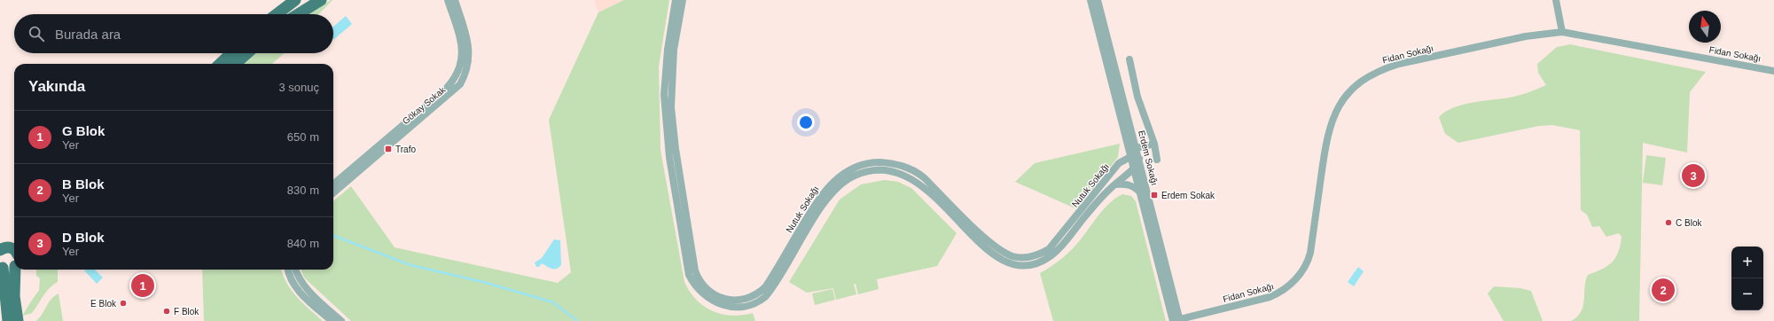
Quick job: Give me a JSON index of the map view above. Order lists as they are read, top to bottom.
{
  "streets": {
    "street": [
      "Fidan Sokağı",
      "Gökay Sokak",
      "Erdem Sokağı",
      "Nutuk Sokağı"
    ]
  },
  "crossings": [
    ["Fidan Sokağı", "Erdem Sokağı"],
    ["Erdem Sokağı", "Nutuk Sokağı"]
  ],
  "places": {
    "transit": ["Trafo", "Erdem Sokak"],
    "other": ["C Blok", "E Blok", "F Blok"]
  },
  "north": "top",
  "page": {
    "search": "Burada ara",
    "heading": ["Yakında", "3 sonuç"],
    "list": [
      {
        "mark": "1",
        "name": "G Blok",
        "note": "Yer",
        "value": "650 m"
      },
      {
        "mark": "2",
        "name": "B Blok",
        "note": "Yer",
        "value": "830 m"
      },
      {
        "mark": "3",
        "name": "D Blok",
        "note": "Yer",
        "value": "840 m"
      }
    ],
    "pins": ["3", "1", "2"],
    "map_buttons": ["+", "−"]
  }
}
